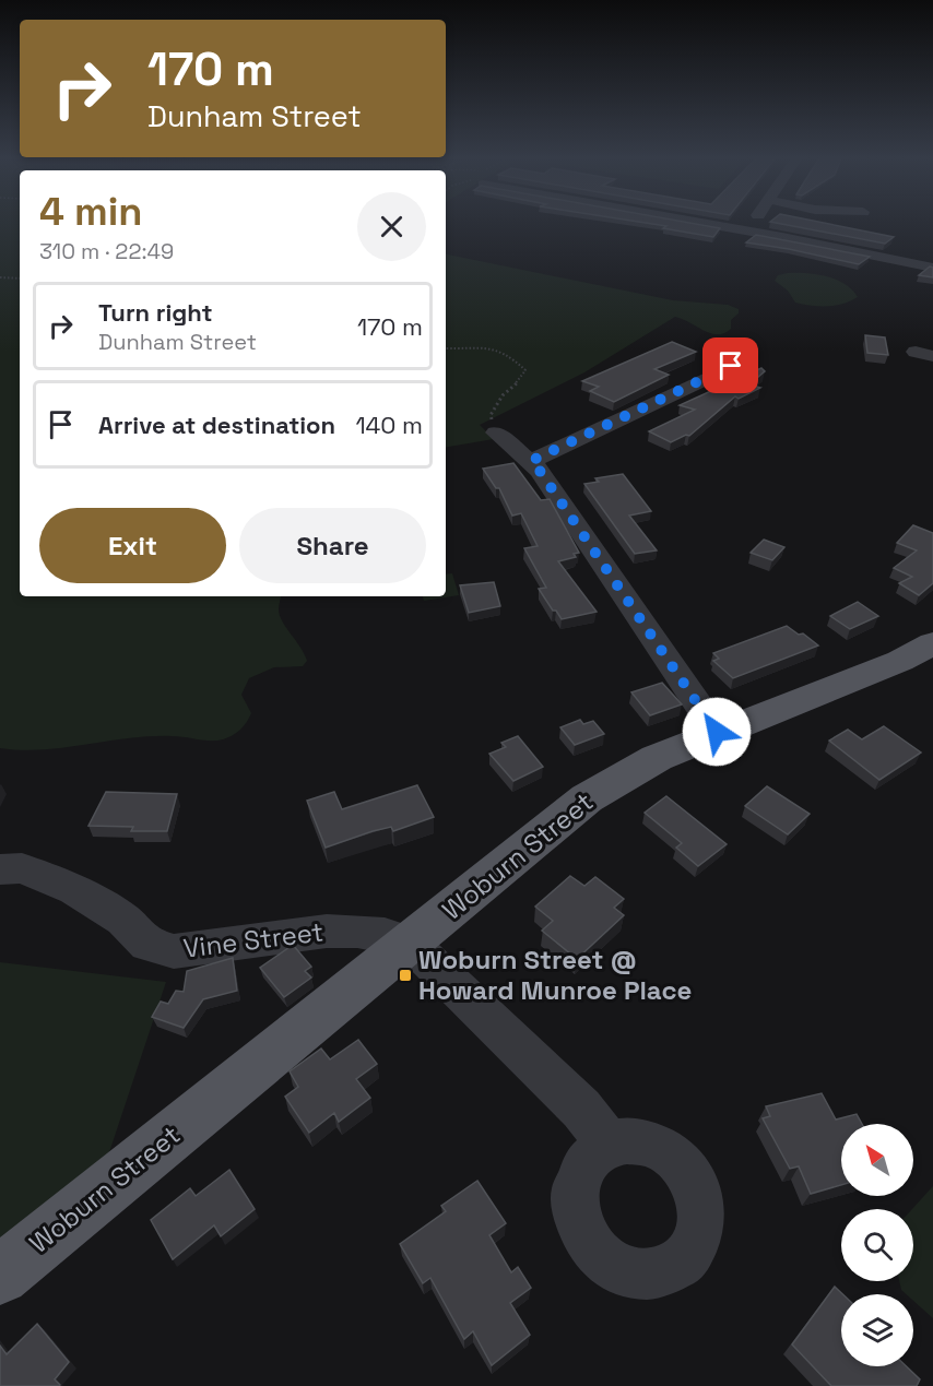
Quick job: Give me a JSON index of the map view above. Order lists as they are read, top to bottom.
{
  "streets": {
    "main road": ["Woburn Street"],
    "street": ["Vine Street"]
  },
  "crossings": [
    ["Woburn Street", "Vine Street"]
  ],
  "places": {
    "transit": ["Woburn Street @ Howard Munroe Place"]
  },
  "north": "top left",
  "page": {
    "turn": ["170 m", "Dunham Street"],
    "heading": ["4 min", "310 m · 22:49"],
    "list": [
      {
        "name": "Turn right",
        "note": "Dunham Street",
        "value": "170 m"
      },
      {
        "name": "Arrive at destination",
        "value": "140 m"
      }
    ],
    "buttons": ["Exit", "Share"]
  }
}
